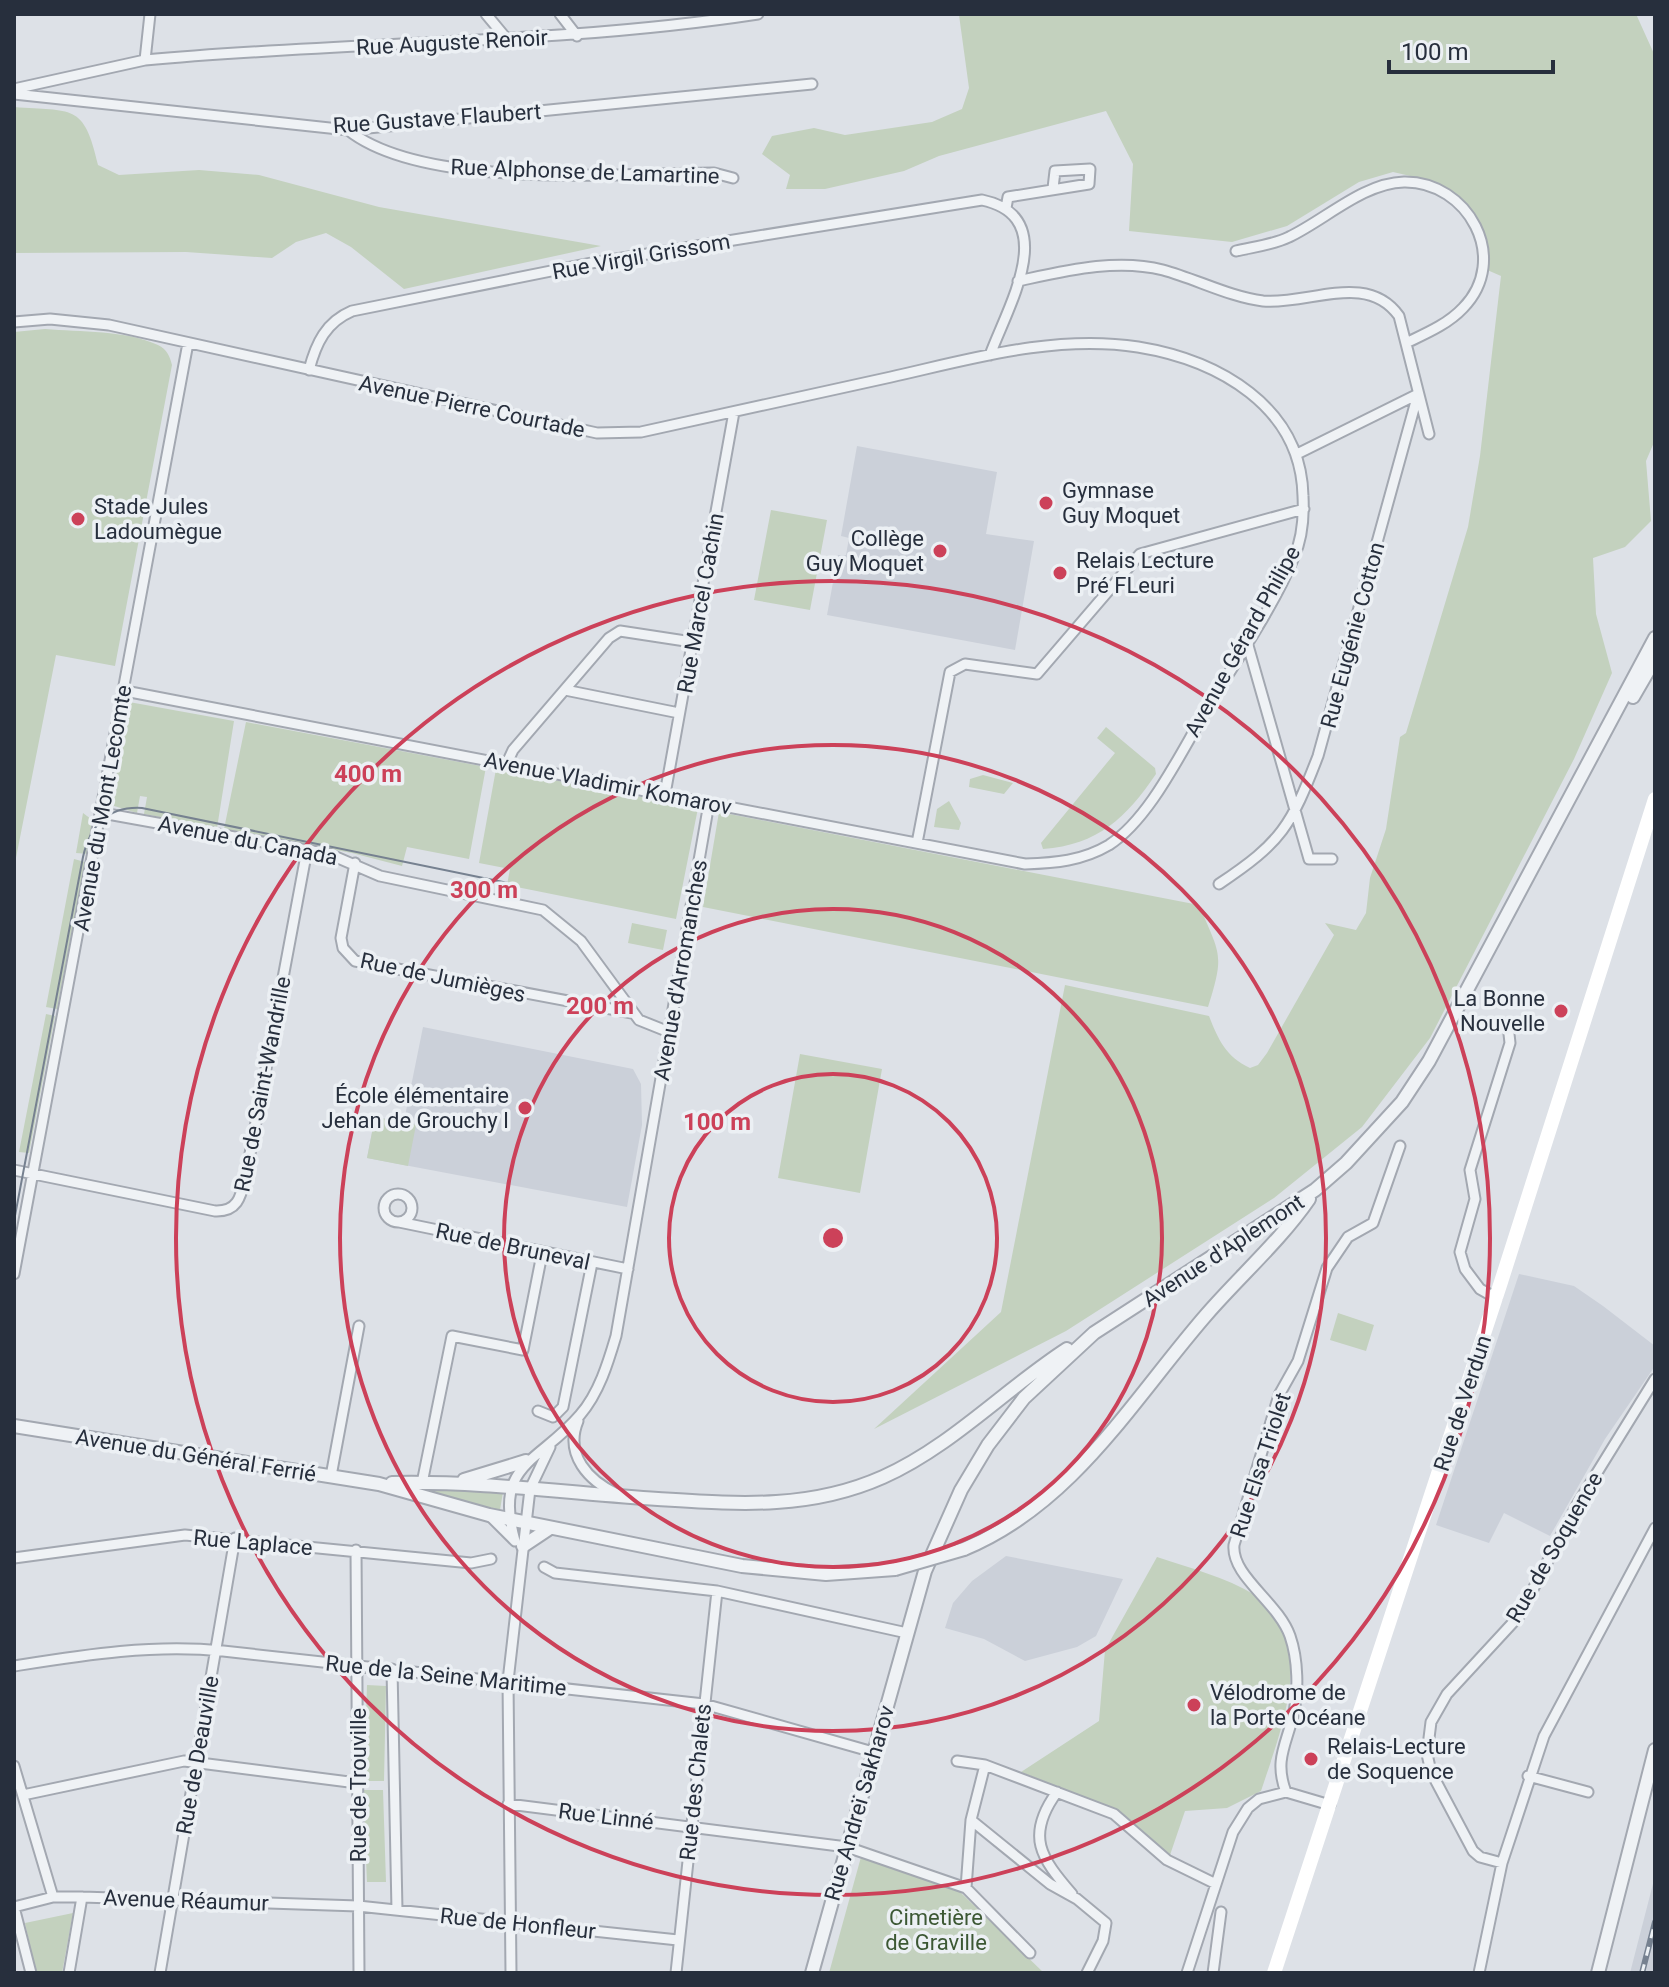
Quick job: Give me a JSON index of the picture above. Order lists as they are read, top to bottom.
{
  "streets": {
    "main road": ["Rue de Verdun"],
    "street": [
      "Rue Auguste Renoir",
      "Rue Gustave Flaubert",
      "Rue Alphonse de Lamartine",
      "Rue Virgil Grissom",
      "Avenue Pierre Courtade",
      "Rue Marcel Cachin",
      "Rue Eugénie Cotton",
      "Avenue Gérard Philipe",
      "Avenue Vladimir Komarov",
      "Avenue du Mont Lecomte",
      "Avenue du Canada",
      "Avenue d'Arromanches",
      "Rue de Jumièges",
      "Rue de Saint-Wandrille",
      "Rue de Bruneval",
      "Avenue d'Aplemont",
      "Avenue du Général Ferrié",
      "Rue Elsa Triolet",
      "Rue Laplace",
      "Rue de Soquence",
      "Rue de la Seine Maritime",
      "Rue de Deauville",
      "Rue des Chalets",
      "Rue de Trouville",
      "Rue Andreï Sakharov",
      "Rue Linné",
      "Avenue Réaumur",
      "Rue de Honfleur"
    ]
  },
  "crossings": [
    ["Rue Auguste Renoir", "Rue Gustave Flaubert"],
    ["Rue Gustave Flaubert", "Rue Alphonse de Lamartine"],
    ["Rue Virgil Grissom", "Avenue Pierre Courtade"],
    ["Avenue Pierre Courtade", "Rue Marcel Cachin"],
    ["Avenue Pierre Courtade", "Avenue Gérard Philipe"],
    ["Avenue Pierre Courtade", "Avenue du Mont Lecomte"],
    ["Rue Marcel Cachin", "Avenue Vladimir Komarov"],
    ["Avenue Gérard Philipe", "Avenue Vladimir Komarov"],
    ["Avenue Vladimir Komarov", "Avenue du Mont Lecomte"],
    ["Avenue Vladimir Komarov", "Avenue d'Arromanches"],
    ["Avenue du Mont Lecomte", "Avenue du Canada"],
    ["Avenue du Mont Lecomte", "Rue de Saint-Wandrille"],
    ["Avenue du Canada", "Avenue d'Arromanches"],
    ["Avenue du Canada", "Rue de Jumièges"],
    ["Avenue du Canada", "Rue de Saint-Wandrille"],
    ["Avenue d'Arromanches", "Rue de Bruneval"],
    ["Avenue d'Aplemont", "Rue Andreï Sakharov"],
    ["Rue Laplace", "Rue de Deauville"],
    ["Rue Laplace", "Rue de Trouville"],
    ["Rue de la Seine Maritime", "Rue de Deauville"],
    ["Rue de la Seine Maritime", "Rue des Chalets"],
    ["Rue de la Seine Maritime", "Rue de Trouville"],
    ["Rue de la Seine Maritime", "Rue Andreï Sakharov"],
    ["Rue de Deauville", "Avenue Réaumur"],
    ["Rue des Chalets", "Rue Linné"],
    ["Rue des Chalets", "Rue de Honfleur"],
    ["Rue de Trouville", "Avenue Réaumur"],
    ["Rue de Trouville", "Rue de Honfleur"],
    ["Rue Andreï Sakharov", "Rue Linné"],
    ["Avenue Réaumur", "Rue de Honfleur"]
  ],
  "parks": ["Cimetière de Graville"],
  "places": [
    "Gymnase Guy Moquet",
    "Stade Jules Ladoumègue",
    "Collège Guy Moquet",
    "Relais Lecture Pré FLeuri",
    "La Bonne Nouvelle",
    "École élémentaire Jehan de Grouchy I",
    "Vélodrome de la Porte Océane",
    "Relais-Lecture de Soquence"
  ],
  "scale_bar": "100 m",
  "rings": [
    "400 m",
    "300 m",
    "200 m",
    "100 m"
  ]
}
